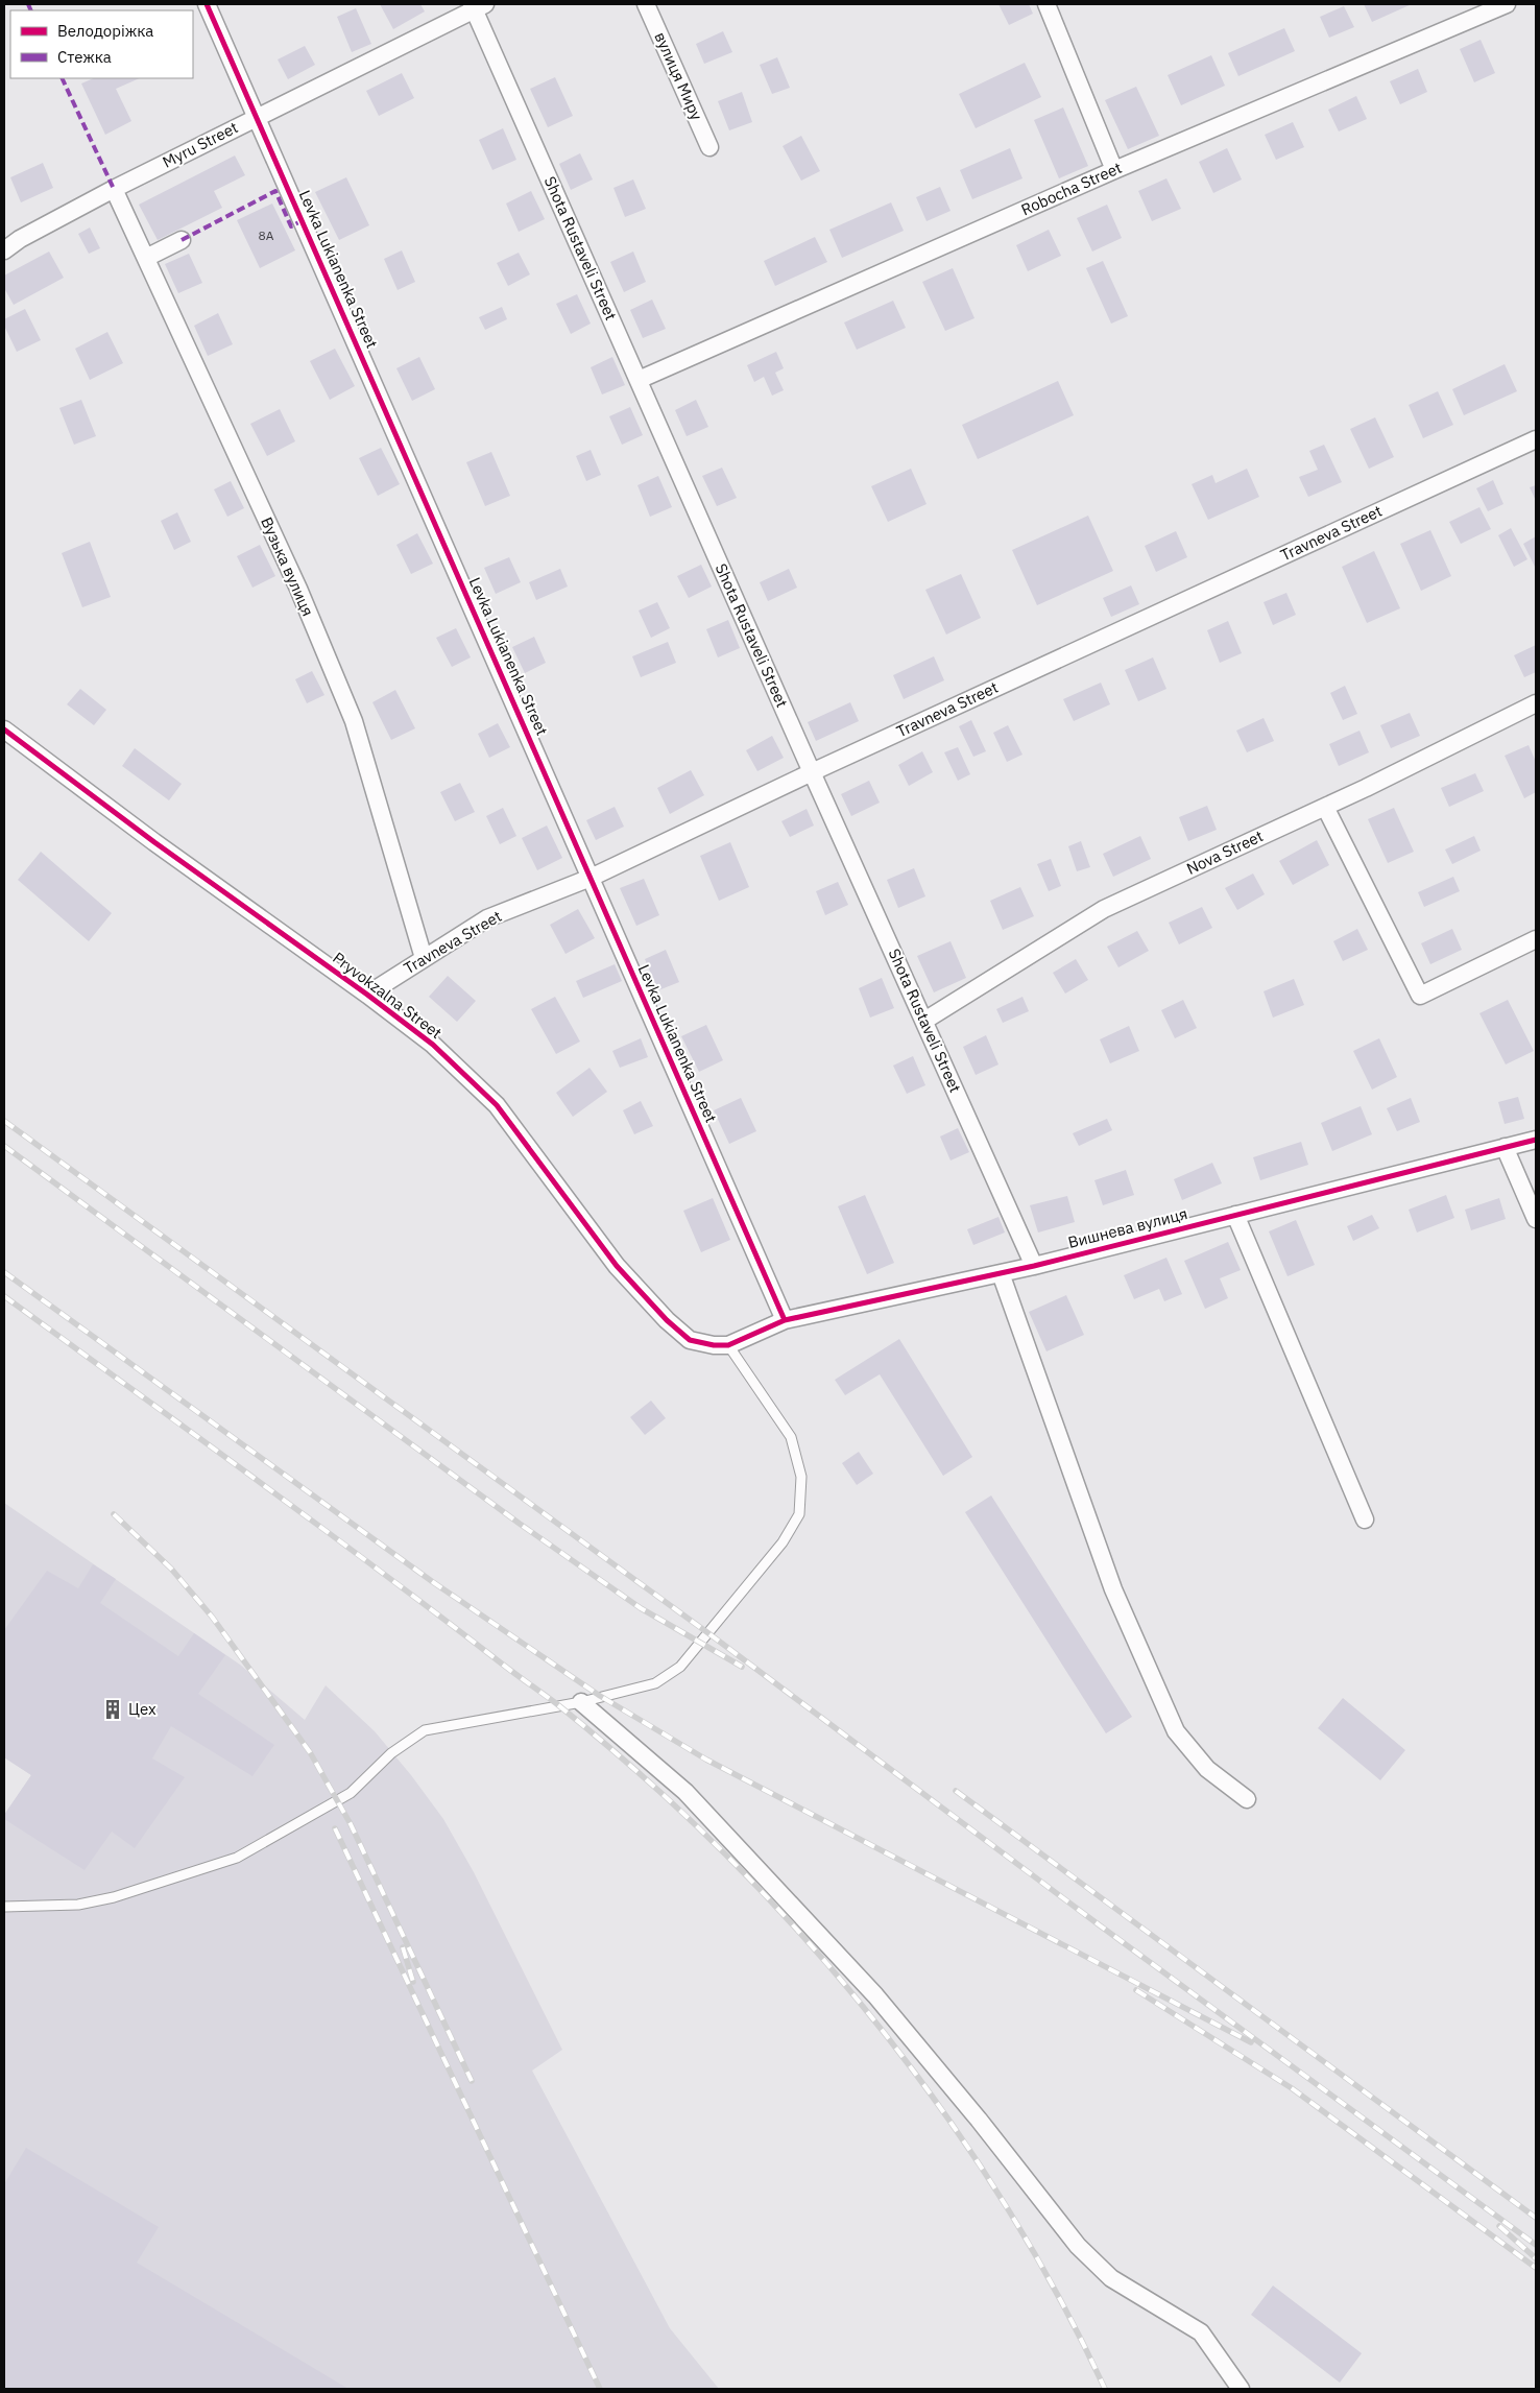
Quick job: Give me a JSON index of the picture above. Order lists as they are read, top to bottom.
{
  "streets": {
    "street": [
      "вулиця Миру",
      "Myru Street",
      "Robocha Street",
      "Shota Rustaveli Street",
      "Levka Lukianenka Street",
      "Travneva Street",
      "Вузька вулиця",
      "Nova Street",
      "Pryvokzalna Street",
      "Вишнева вулиця"
    ]
  },
  "crossings": [
    ["Myru Street", "Shota Rustaveli Street"],
    ["Myru Street", "Levka Lukianenka Street"],
    ["Myru Street", "Вузька вулиця"],
    ["Robocha Street", "Shota Rustaveli Street"],
    ["Shota Rustaveli Street", "Travneva Street"],
    ["Shota Rustaveli Street", "Nova Street"],
    ["Shota Rustaveli Street", "Вишнева вулиця"],
    ["Levka Lukianenka Street", "Travneva Street"],
    ["Levka Lukianenka Street", "Вишнева вулиця"],
    ["Travneva Street", "Вузька вулиця"],
    ["Travneva Street", "Pryvokzalna Street"],
    ["Pryvokzalna Street", "Вишнева вулиця"]
  ],
  "places": {
    "building": ["Цех"]
  },
  "house_numbers": ["8А"],
  "legend": ["Велодоріжка", "Стежка"]
}
